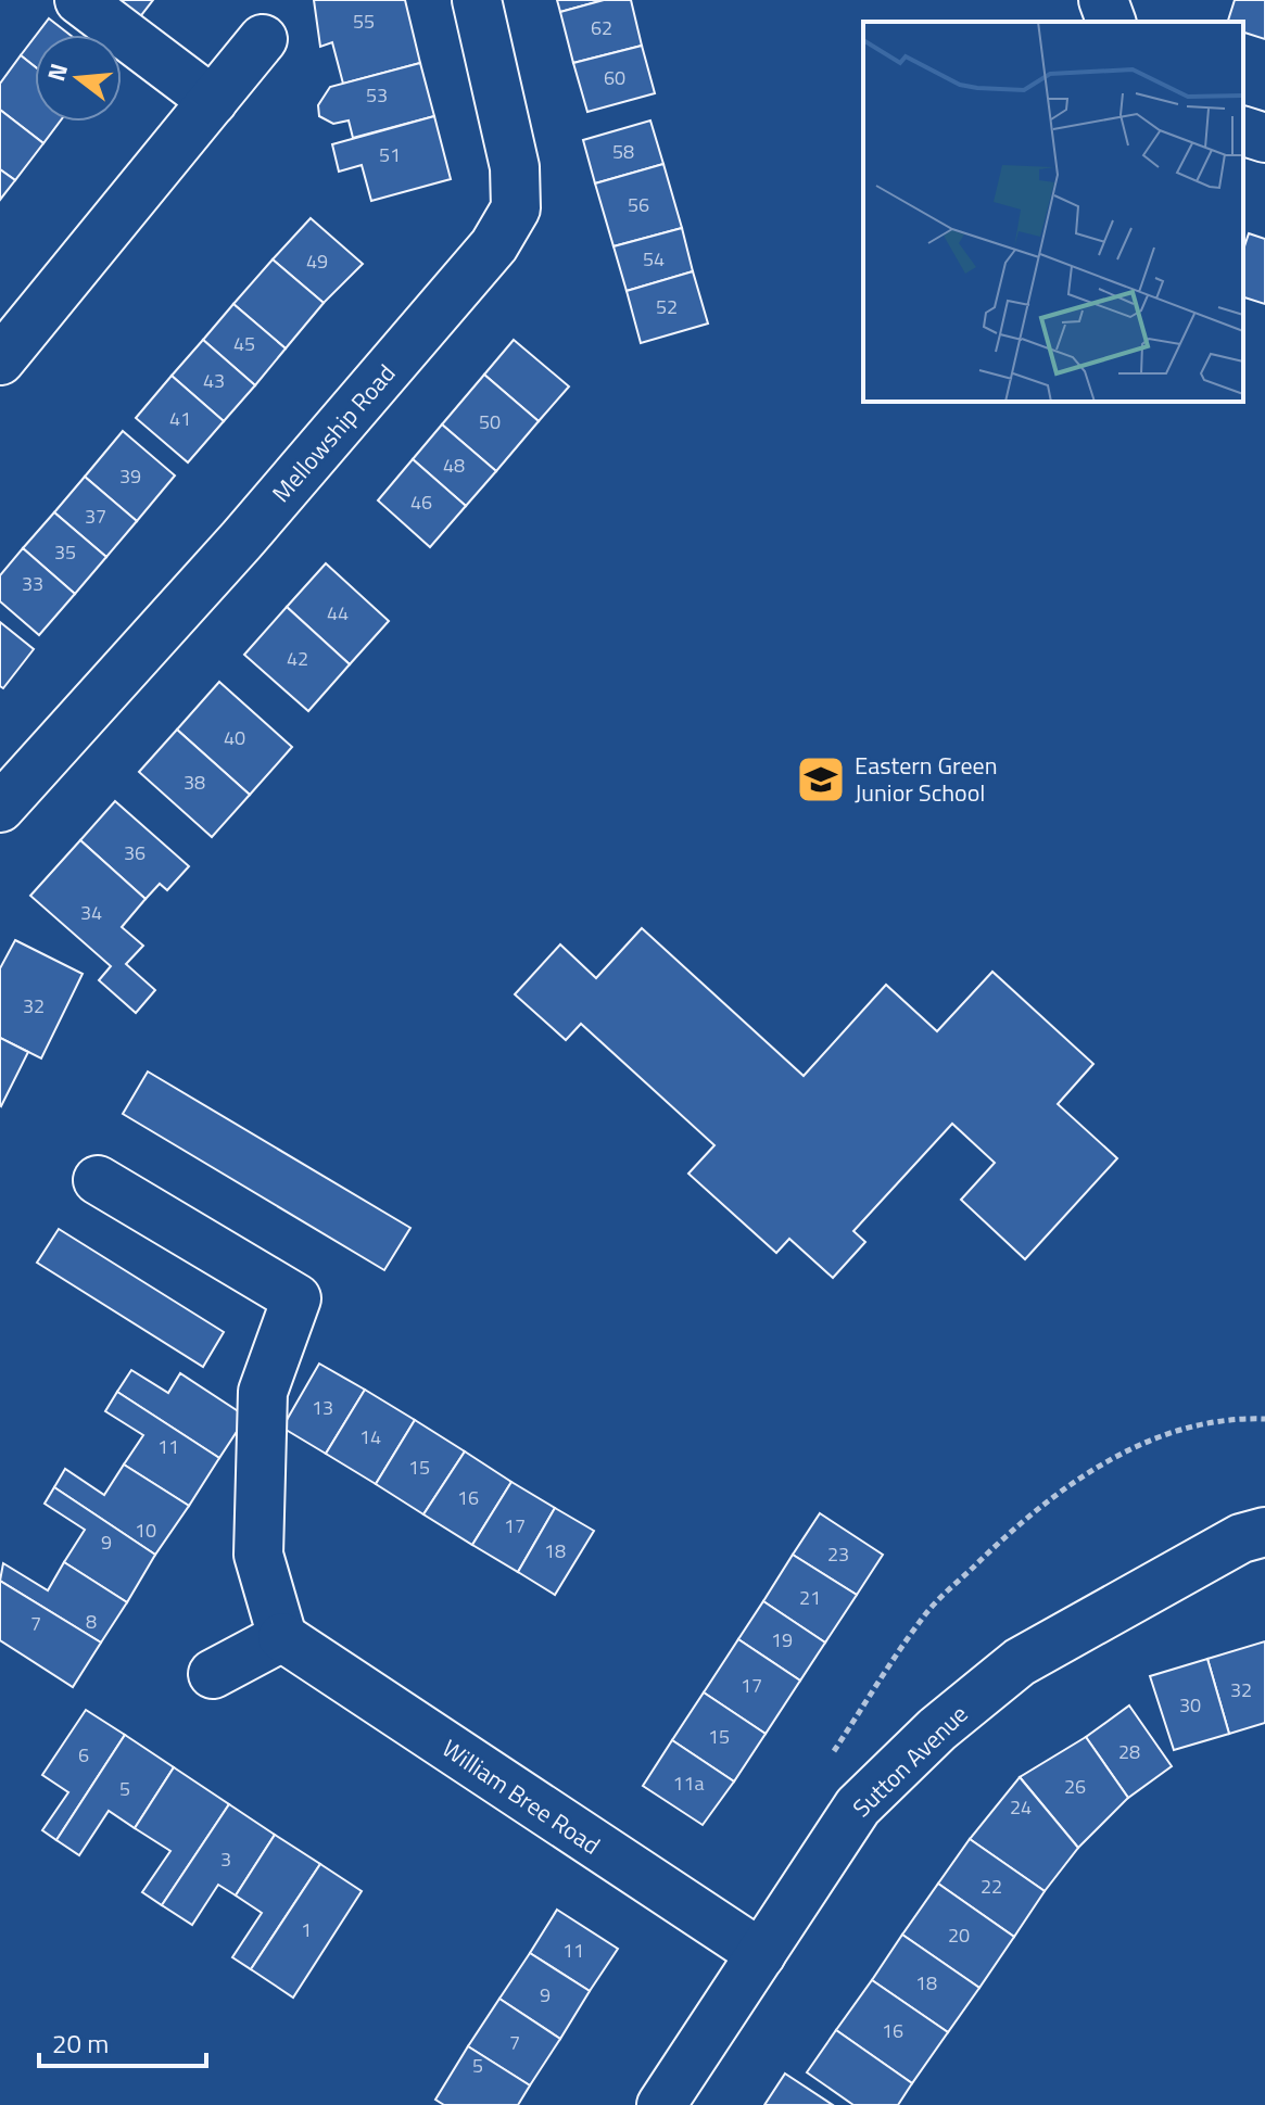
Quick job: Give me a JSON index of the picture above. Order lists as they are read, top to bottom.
{
  "streets": {
    "street": ["Mellowship Road", "Sutton Avenue", "William Bree Road"]
  },
  "crossings": [
    ["Sutton Avenue", "William Bree Road"]
  ],
  "places": {
    "school or university": ["Eastern Green Junior School"]
  },
  "house_numbers": [
    "55",
    "62",
    "60",
    "53",
    "58",
    "51",
    "56",
    "54",
    "49",
    "52",
    "45",
    "43",
    "41",
    "50",
    "48",
    "39",
    "46",
    "37",
    "35",
    "33",
    "44",
    "42",
    "40",
    "38",
    "36",
    "34",
    "32",
    "13",
    "14",
    "11",
    "15",
    "16",
    "17",
    "10",
    "9",
    "18",
    "23",
    "21",
    "8",
    "7",
    "19",
    "17",
    "32",
    "30",
    "15",
    "28",
    "6",
    "11a",
    "26",
    "5",
    "24",
    "3",
    "22",
    "1",
    "20",
    "11",
    "18",
    "9",
    "16",
    "7",
    "5"
  ],
  "scale_bar": "20 m",
  "north": "left"
}
